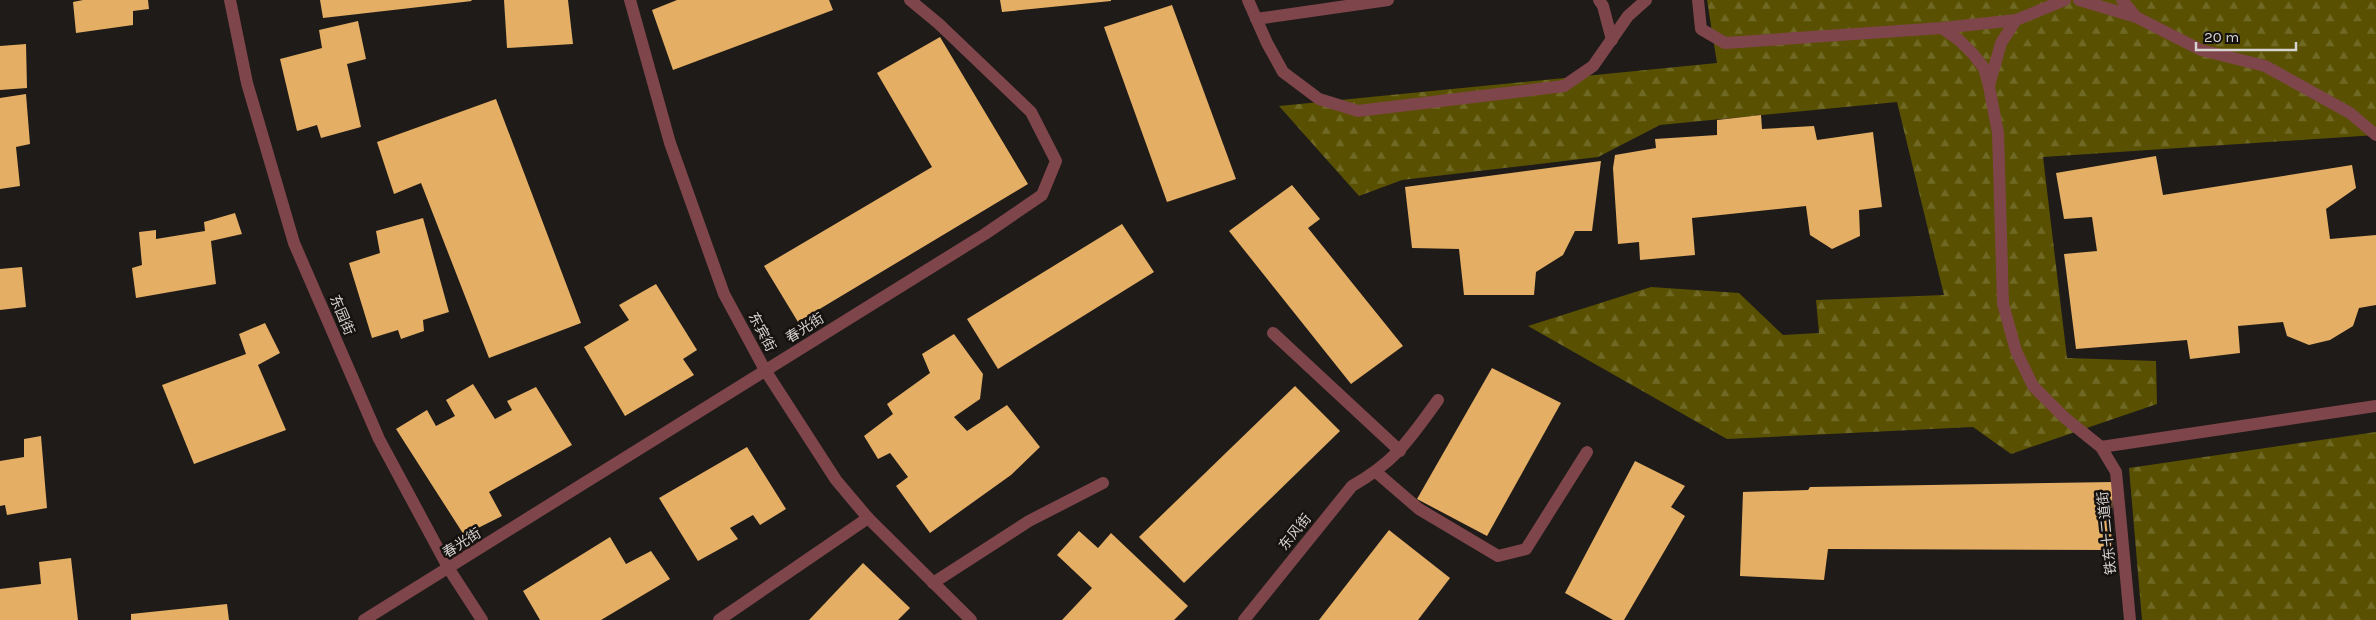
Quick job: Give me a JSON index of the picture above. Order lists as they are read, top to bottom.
{
  "streets": {
    "street": [
      "东园街",
      "春光街",
      "东宾街",
      "东风街",
      "铁东十二道街"
    ]
  },
  "crossings": [
    ["东园街", "春光街"],
    ["春光街", "东宾街"]
  ],
  "scale_bar": "20 m"
}
